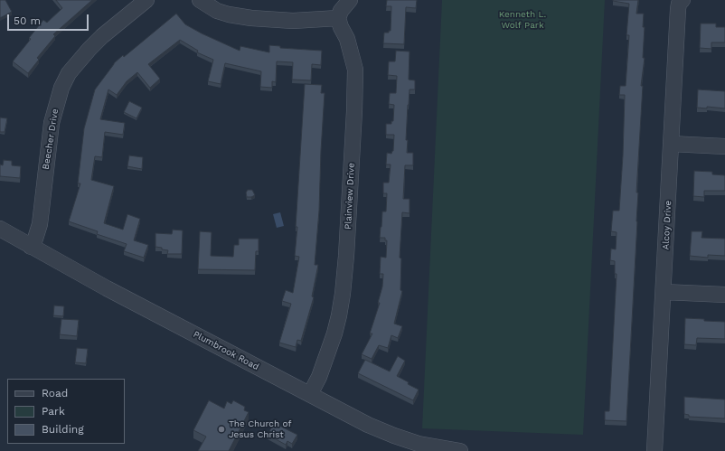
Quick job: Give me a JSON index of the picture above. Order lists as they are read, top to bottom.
{
  "streets": {
    "street": [
      "Beecher Drive",
      "Plainview Drive",
      "Alcoy Drive",
      "Plumbrook Road"
    ]
  },
  "crossings": [
    ["Beecher Drive", "Plumbrook Road"],
    ["Plainview Drive", "Plumbrook Road"]
  ],
  "parks": ["Kenneth L. Wolf Park"],
  "places": ["The Church of Jesus Christ"],
  "legend": ["Road", "Park", "Building"],
  "scale_bar": "50 m"
}
